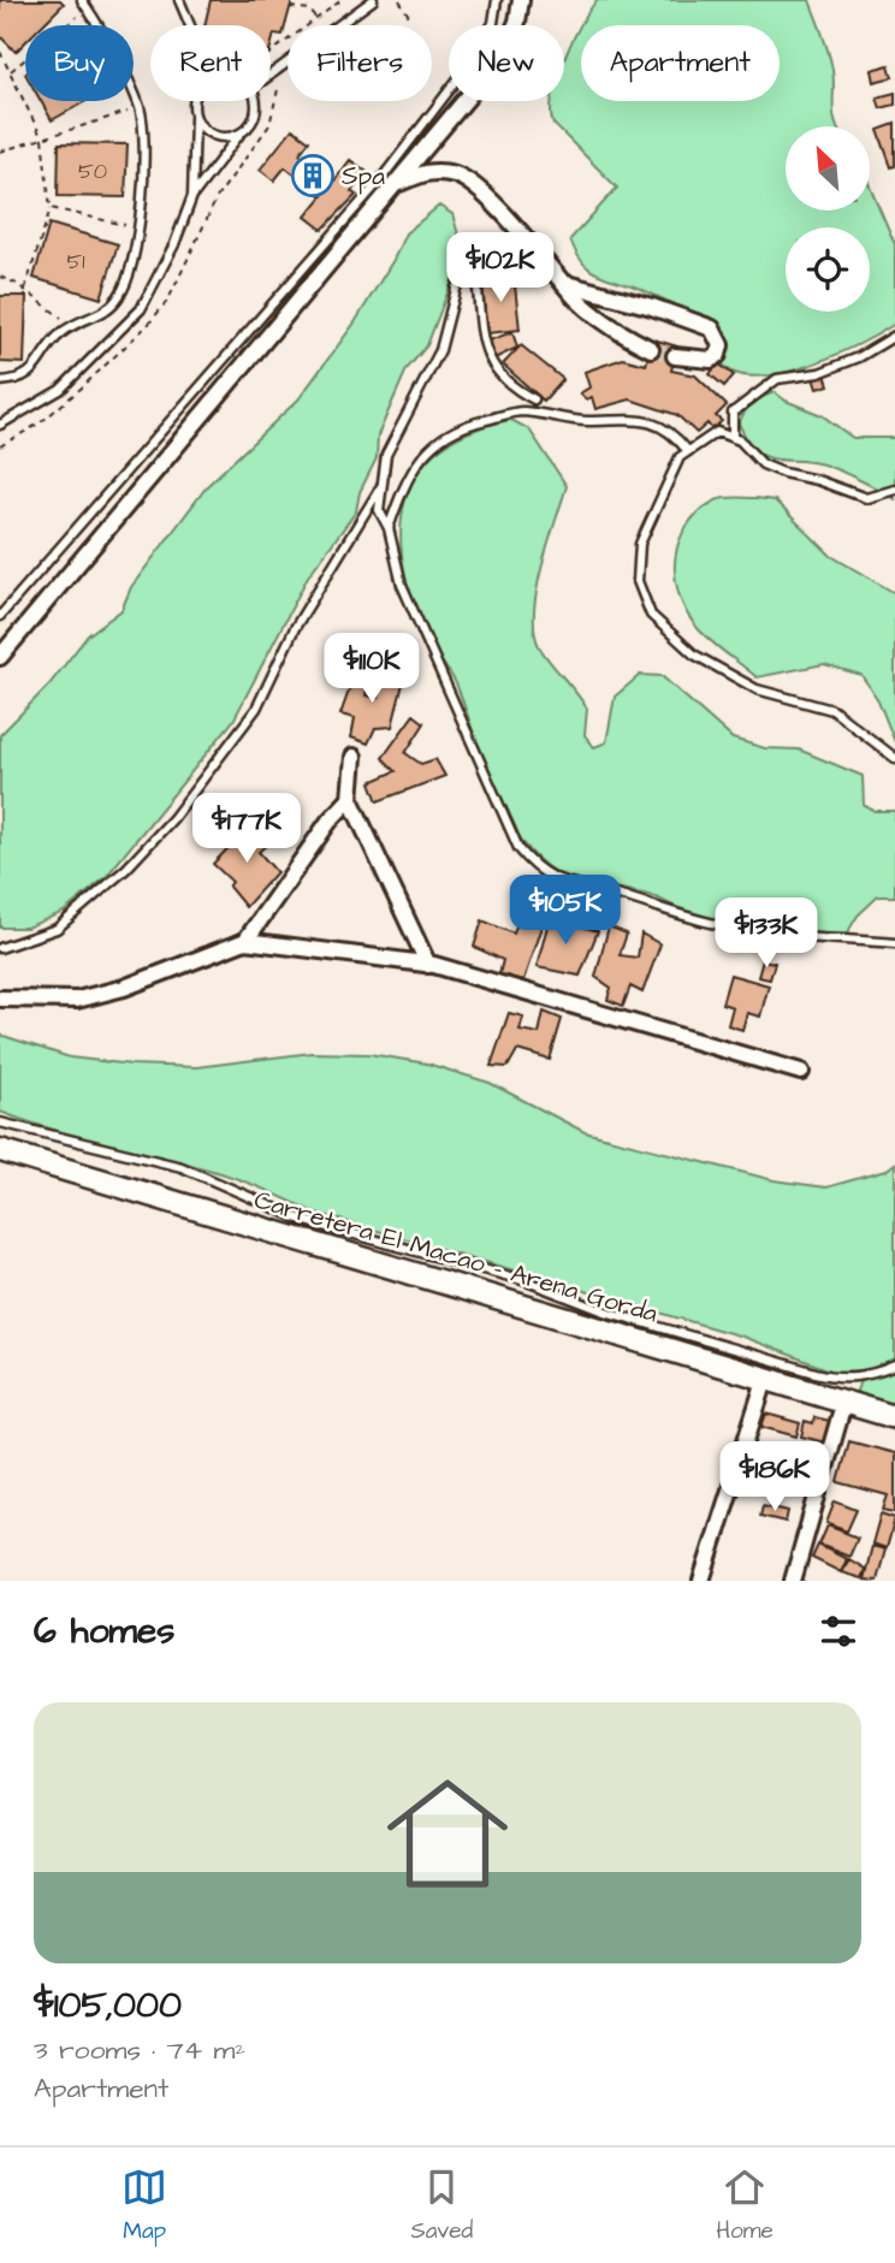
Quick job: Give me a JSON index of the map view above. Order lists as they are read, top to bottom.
{
  "streets": {
    "street": ["Carretera El Macao - Arena Gorda"]
  },
  "places": {
    "building": ["Spa"]
  },
  "house_numbers": ["50", "51"],
  "north": "top left",
  "page": {
    "chip": [
      "Buy",
      "Rent",
      "Filters",
      "New",
      "Apartment"
    ],
    "price": [
      "$102K",
      "$110K",
      "$177K",
      "$105K",
      "$133K",
      "$186K"
    ],
    "heading": "6 homes",
    "list": [
      {
        "name": "$105,000",
        "note": "3 rooms · 74 m² · Apartment"
      }
    ],
    "tabs": ["Map", "Saved", "Home"]
  }
}
